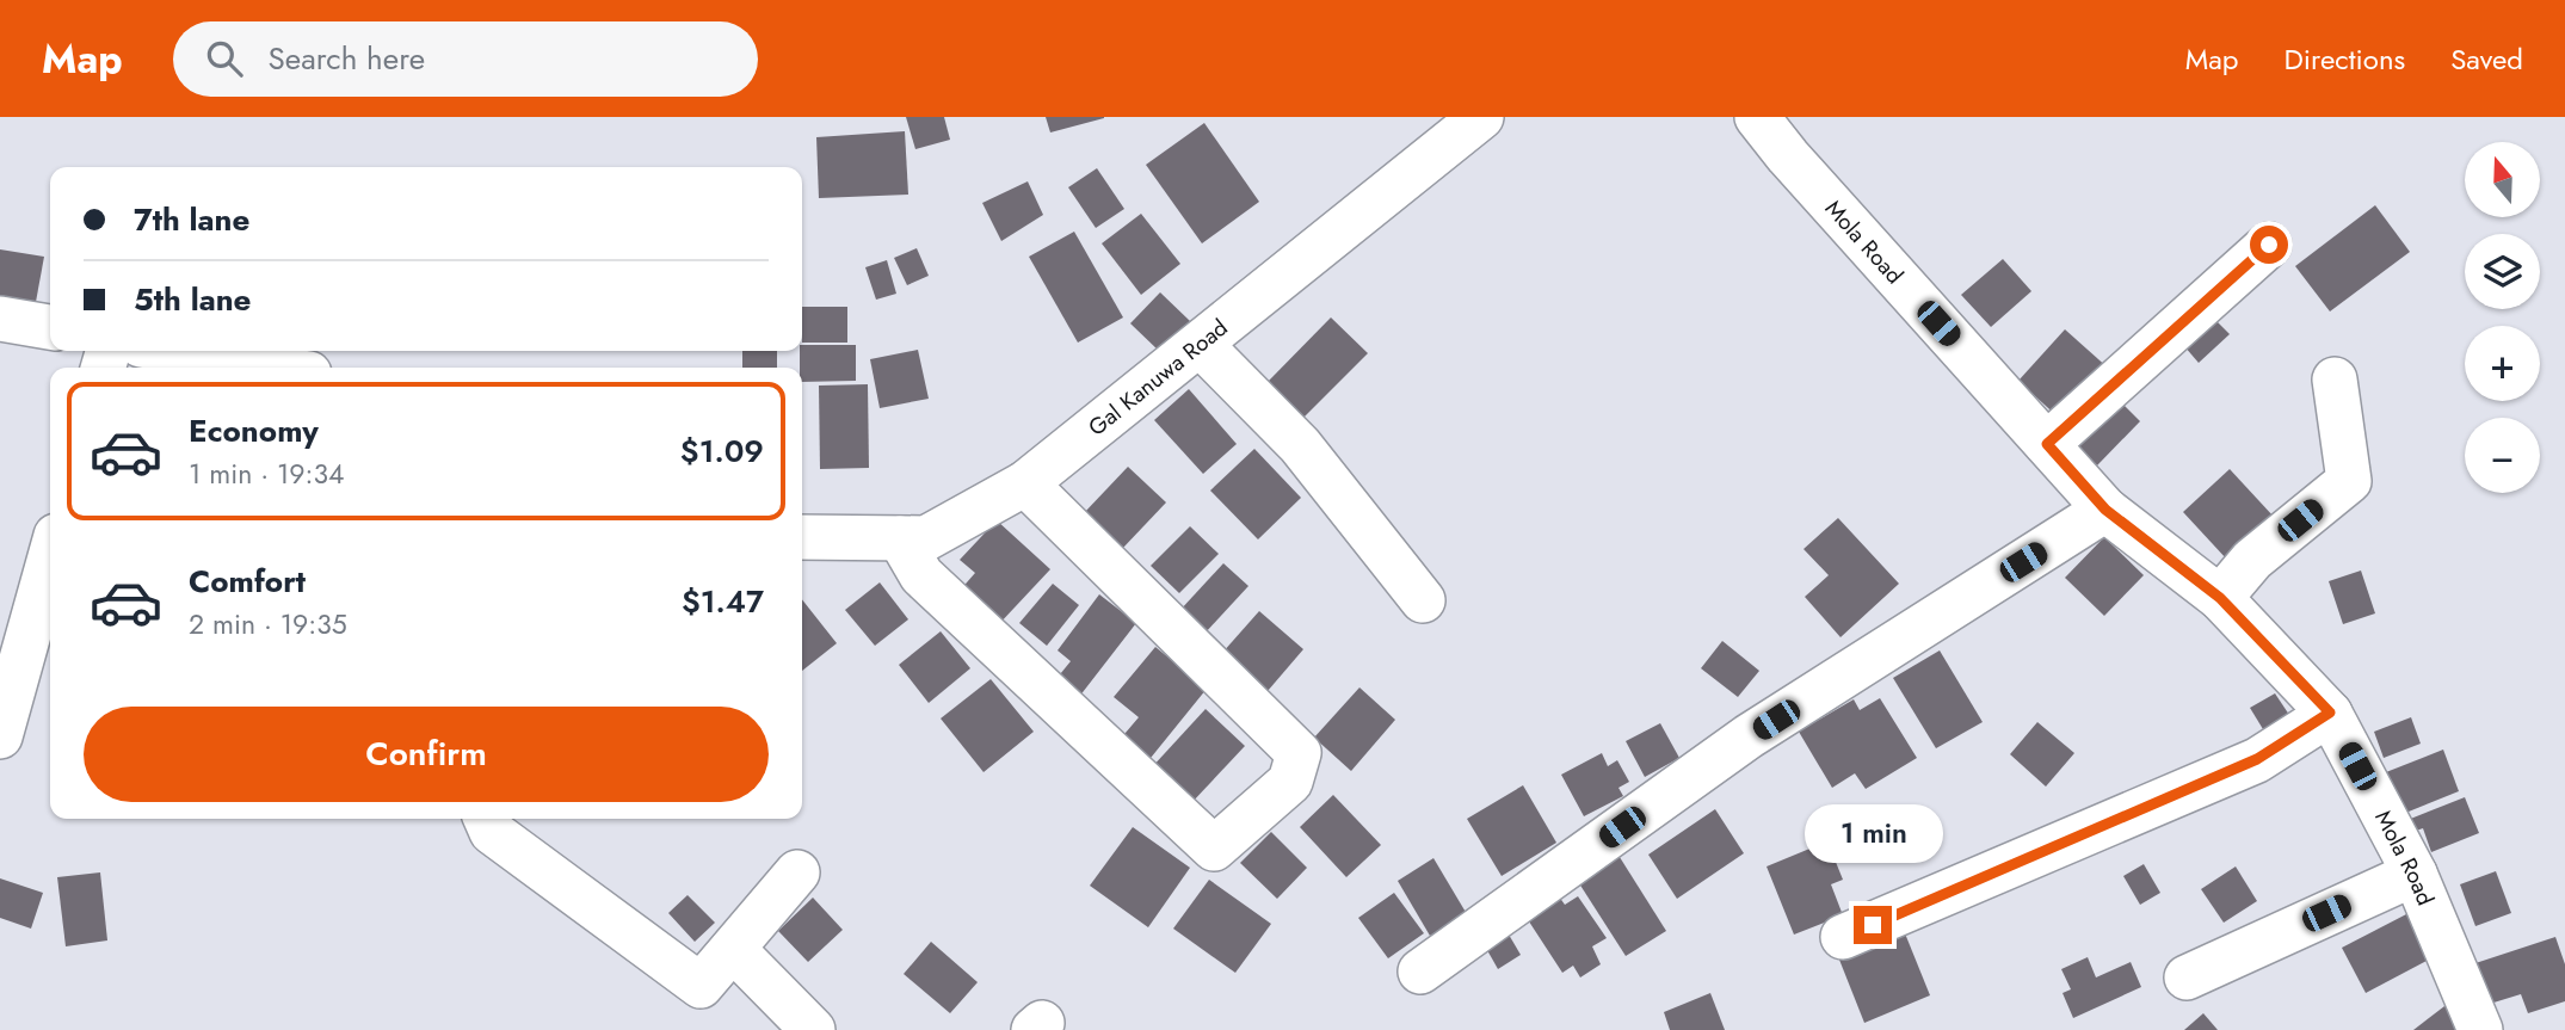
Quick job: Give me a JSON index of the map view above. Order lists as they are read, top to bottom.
{
  "streets": {
    "street": ["Mola Road", "Gal Kanuwa Road"]
  },
  "north": "top",
  "page": {
    "header": "Map",
    "search": "Search here",
    "nav": ["Map", "Directions", "Saved"],
    "map_buttons": ["+", "−"],
    "banner": ["7th lane", "5th lane"],
    "list": [
      {
        "name": "Economy",
        "note": "1 min · 19:34",
        "value": "$1.09"
      },
      {
        "name": "Comfort",
        "note": "2 min · 19:35",
        "value": "$1.47"
      }
    ],
    "buttons": "Confirm",
    "bubble": "1 min"
  }
}
